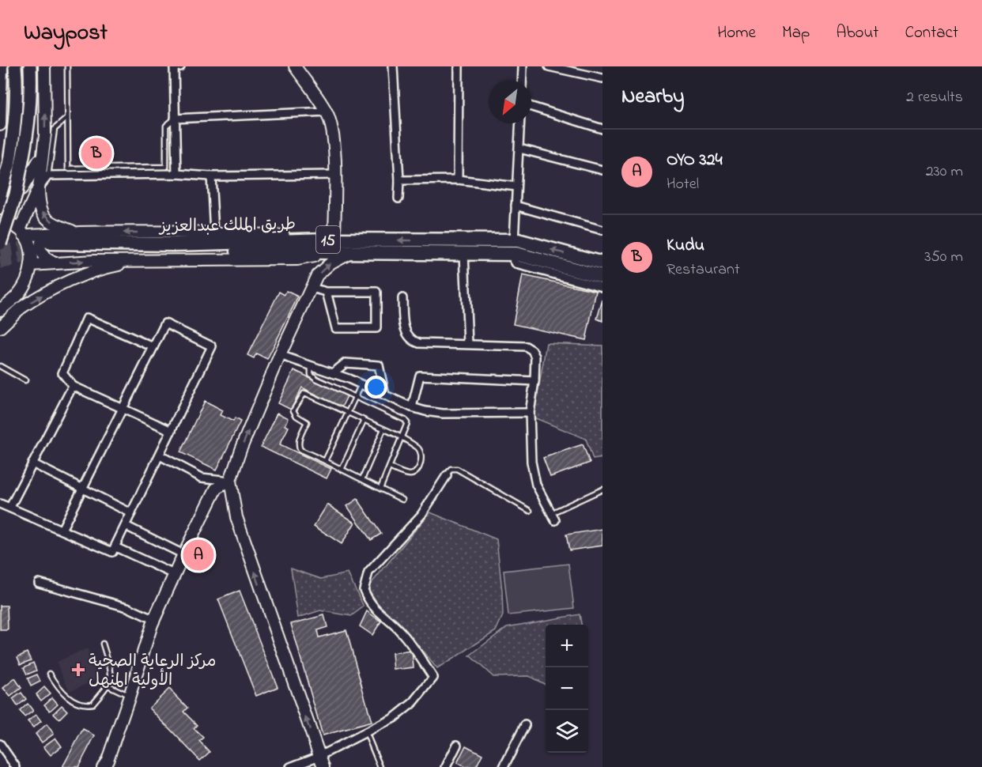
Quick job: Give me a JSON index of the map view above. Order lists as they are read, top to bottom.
{
  "streets": {
    "highway": ["طريق الملك عبدالعزيز", "15"]
  },
  "places": {
    "health": ["مركز الرعاية الصحية الأولية المنهل"]
  },
  "north": "bottom left",
  "page": {
    "header": "Waypost",
    "nav": [
      "Home",
      "Map",
      "About",
      "Contact"
    ],
    "heading": ["Nearby", "2 results"],
    "list": [
      {
        "mark": "A",
        "name": "OYO 324",
        "note": "Hotel",
        "value": "230 m"
      },
      {
        "mark": "B",
        "name": "Kudu",
        "note": "Restaurant",
        "value": "350 m"
      }
    ],
    "pins": ["B", "A"],
    "map_buttons": ["+", "−"]
  }
}
